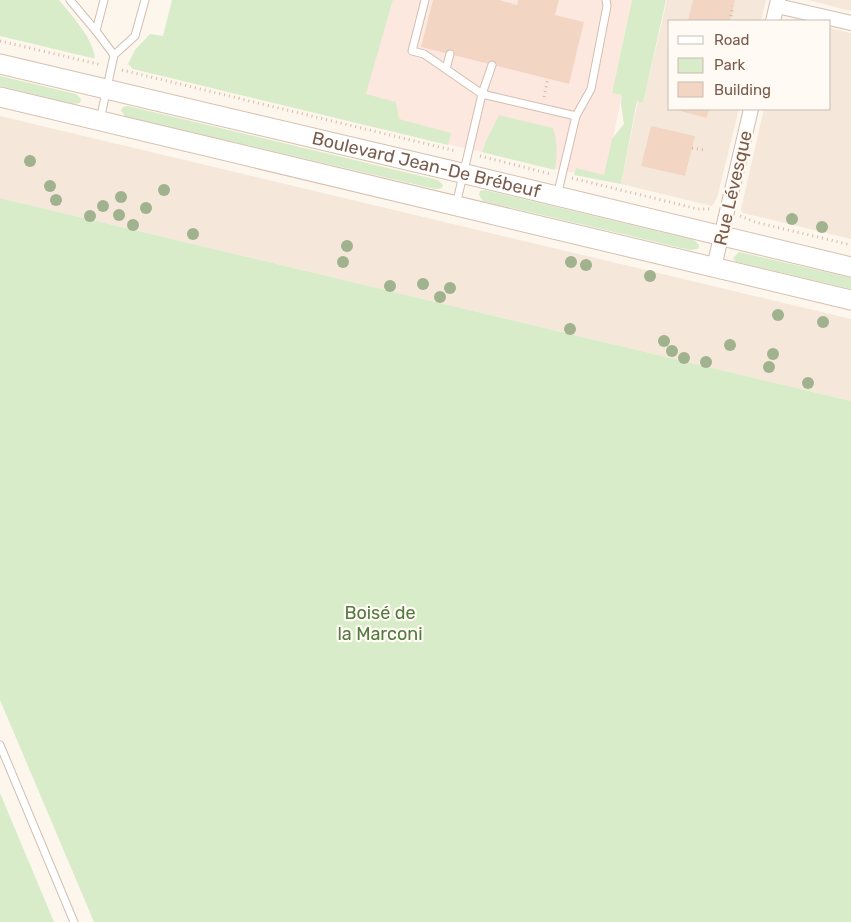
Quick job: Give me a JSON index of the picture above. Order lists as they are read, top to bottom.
{
  "streets": {
    "main road": ["Boulevard Jean-De Brébeuf"],
    "street": ["Rue Lévesque"]
  },
  "crossings": [
    ["Boulevard Jean-De Brébeuf", "Rue Lévesque"]
  ],
  "parks": ["Boisé de la Marconi"],
  "legend": ["Road", "Park", "Building"]
}
